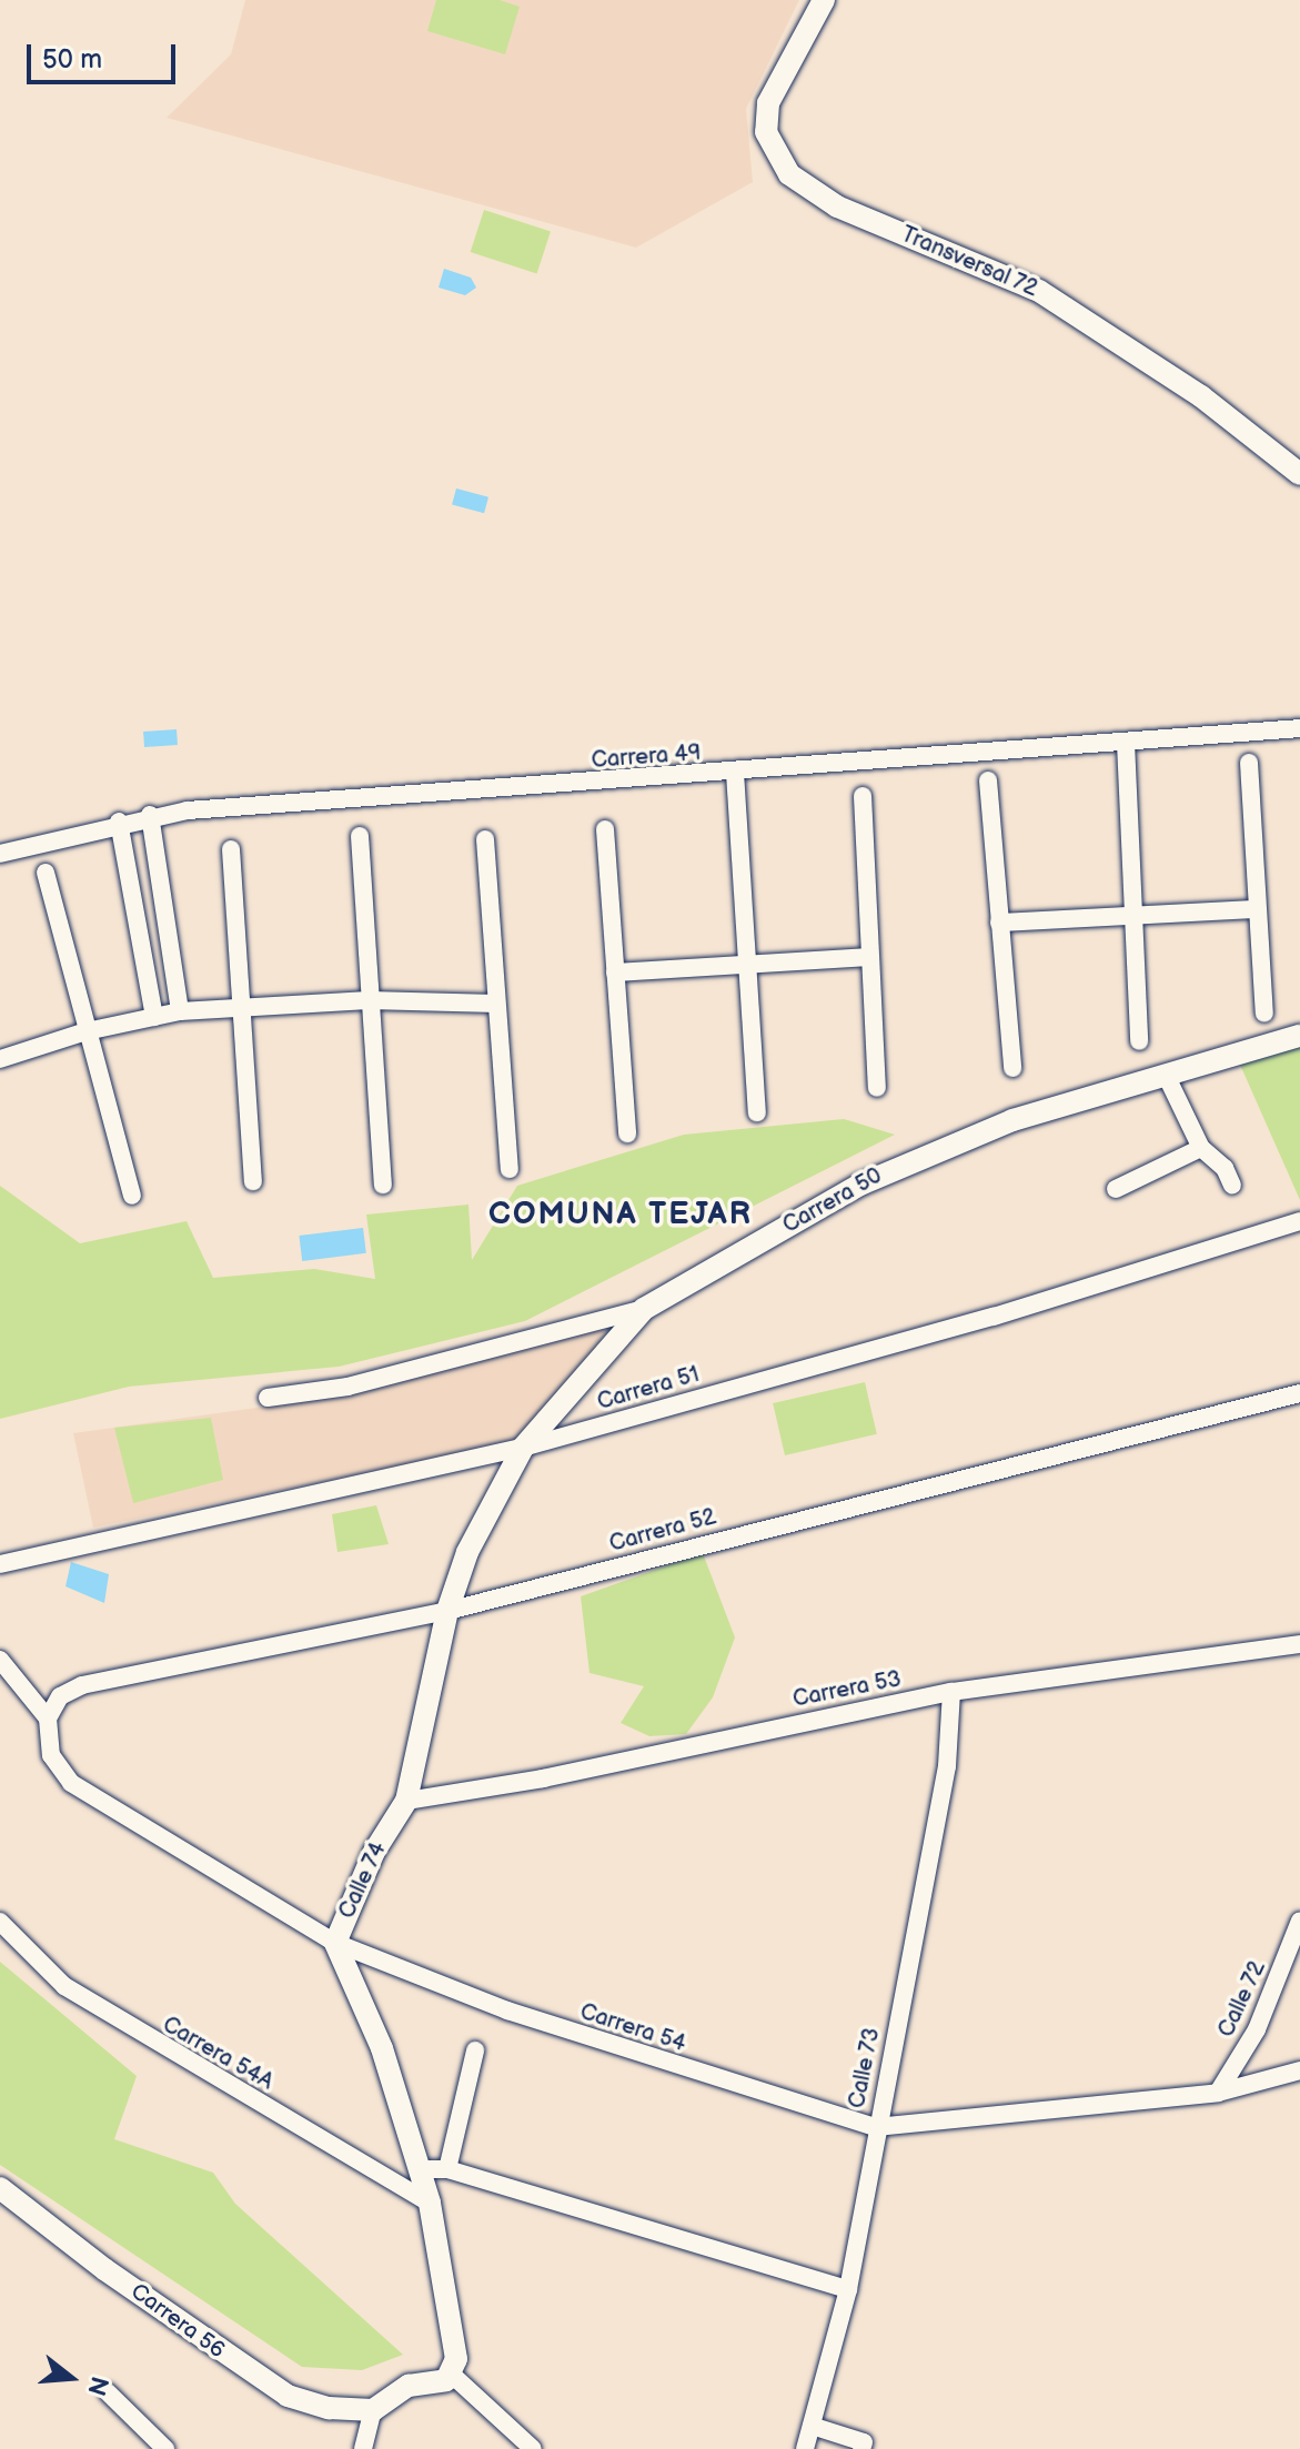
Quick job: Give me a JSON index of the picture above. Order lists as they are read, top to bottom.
{
  "streets": {
    "street": [
      "Transversal 72",
      "Carrera 49",
      "Carrera 50",
      "Carrera 51",
      "Carrera 52",
      "Carrera 53",
      "Calle 74",
      "Calle 72",
      "Carrera 54",
      "Carrera 54A",
      "Calle 73",
      "Carrera 56"
    ]
  },
  "crossings": [
    ["Carrera 50", "Calle 74"],
    ["Carrera 51", "Calle 74"],
    ["Carrera 52", "Calle 74"],
    ["Carrera 52", "Carrera 54"],
    ["Carrera 53", "Calle 74"],
    ["Carrera 53", "Calle 73"],
    ["Calle 74", "Carrera 54"],
    ["Calle 74", "Carrera 54A"],
    ["Calle 72", "Carrera 54"],
    ["Carrera 54", "Calle 73"]
  ],
  "districts": ["COMUNA TEJAR"],
  "scale_bar": "50 m",
  "north": "right"
}
